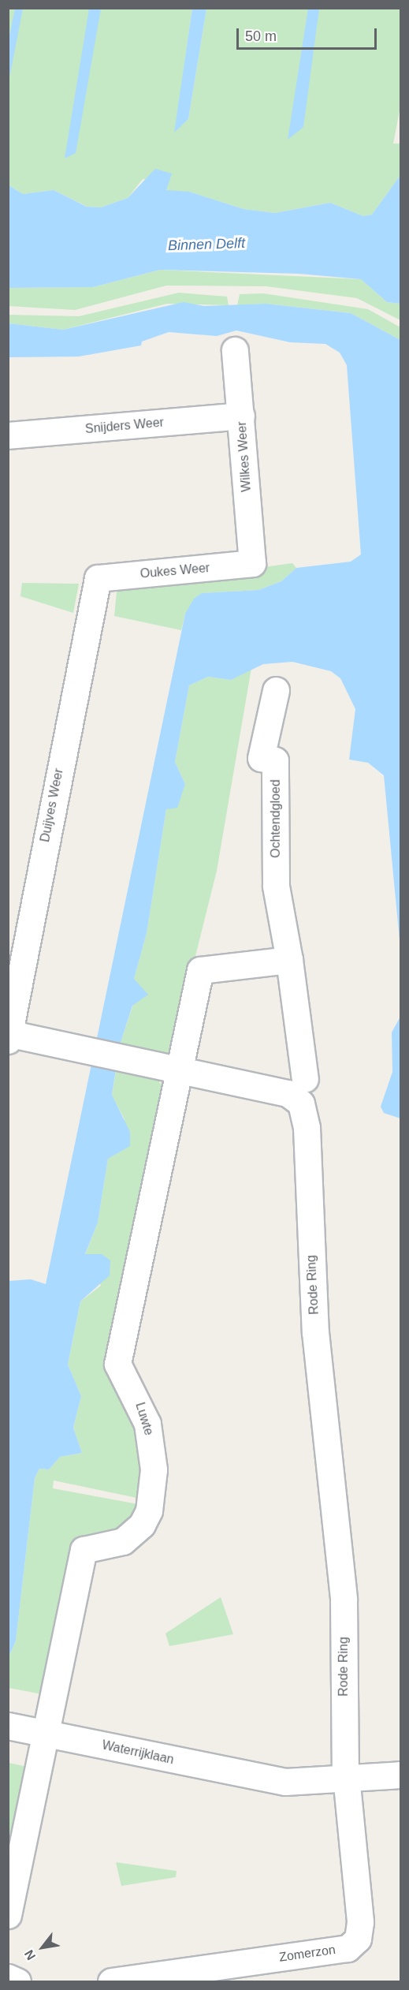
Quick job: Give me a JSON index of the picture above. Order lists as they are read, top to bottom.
{
  "streets": {
    "street": [
      "Snijders Weer",
      "Wilkes Weer",
      "Oukes Weer",
      "Duijves Weer",
      "Ochtendgloed",
      "Rode Ring",
      "Luwte",
      "Waterrijklaan",
      "Zomerzon"
    ]
  },
  "crossings": [
    ["Snijders Weer", "Wilkes Weer"],
    ["Wilkes Weer", "Oukes Weer"],
    ["Oukes Weer", "Duijves Weer"],
    ["Duijves Weer", "Rode Ring"],
    ["Rode Ring", "Luwte"],
    ["Rode Ring", "Waterrijklaan"],
    ["Rode Ring", "Zomerzon"],
    ["Luwte", "Waterrijklaan"],
    ["Waterrijklaan", "Zomerzon"]
  ],
  "water": ["Binnen Delft"],
  "scale_bar": "50 m",
  "north": "bottom left"
}
